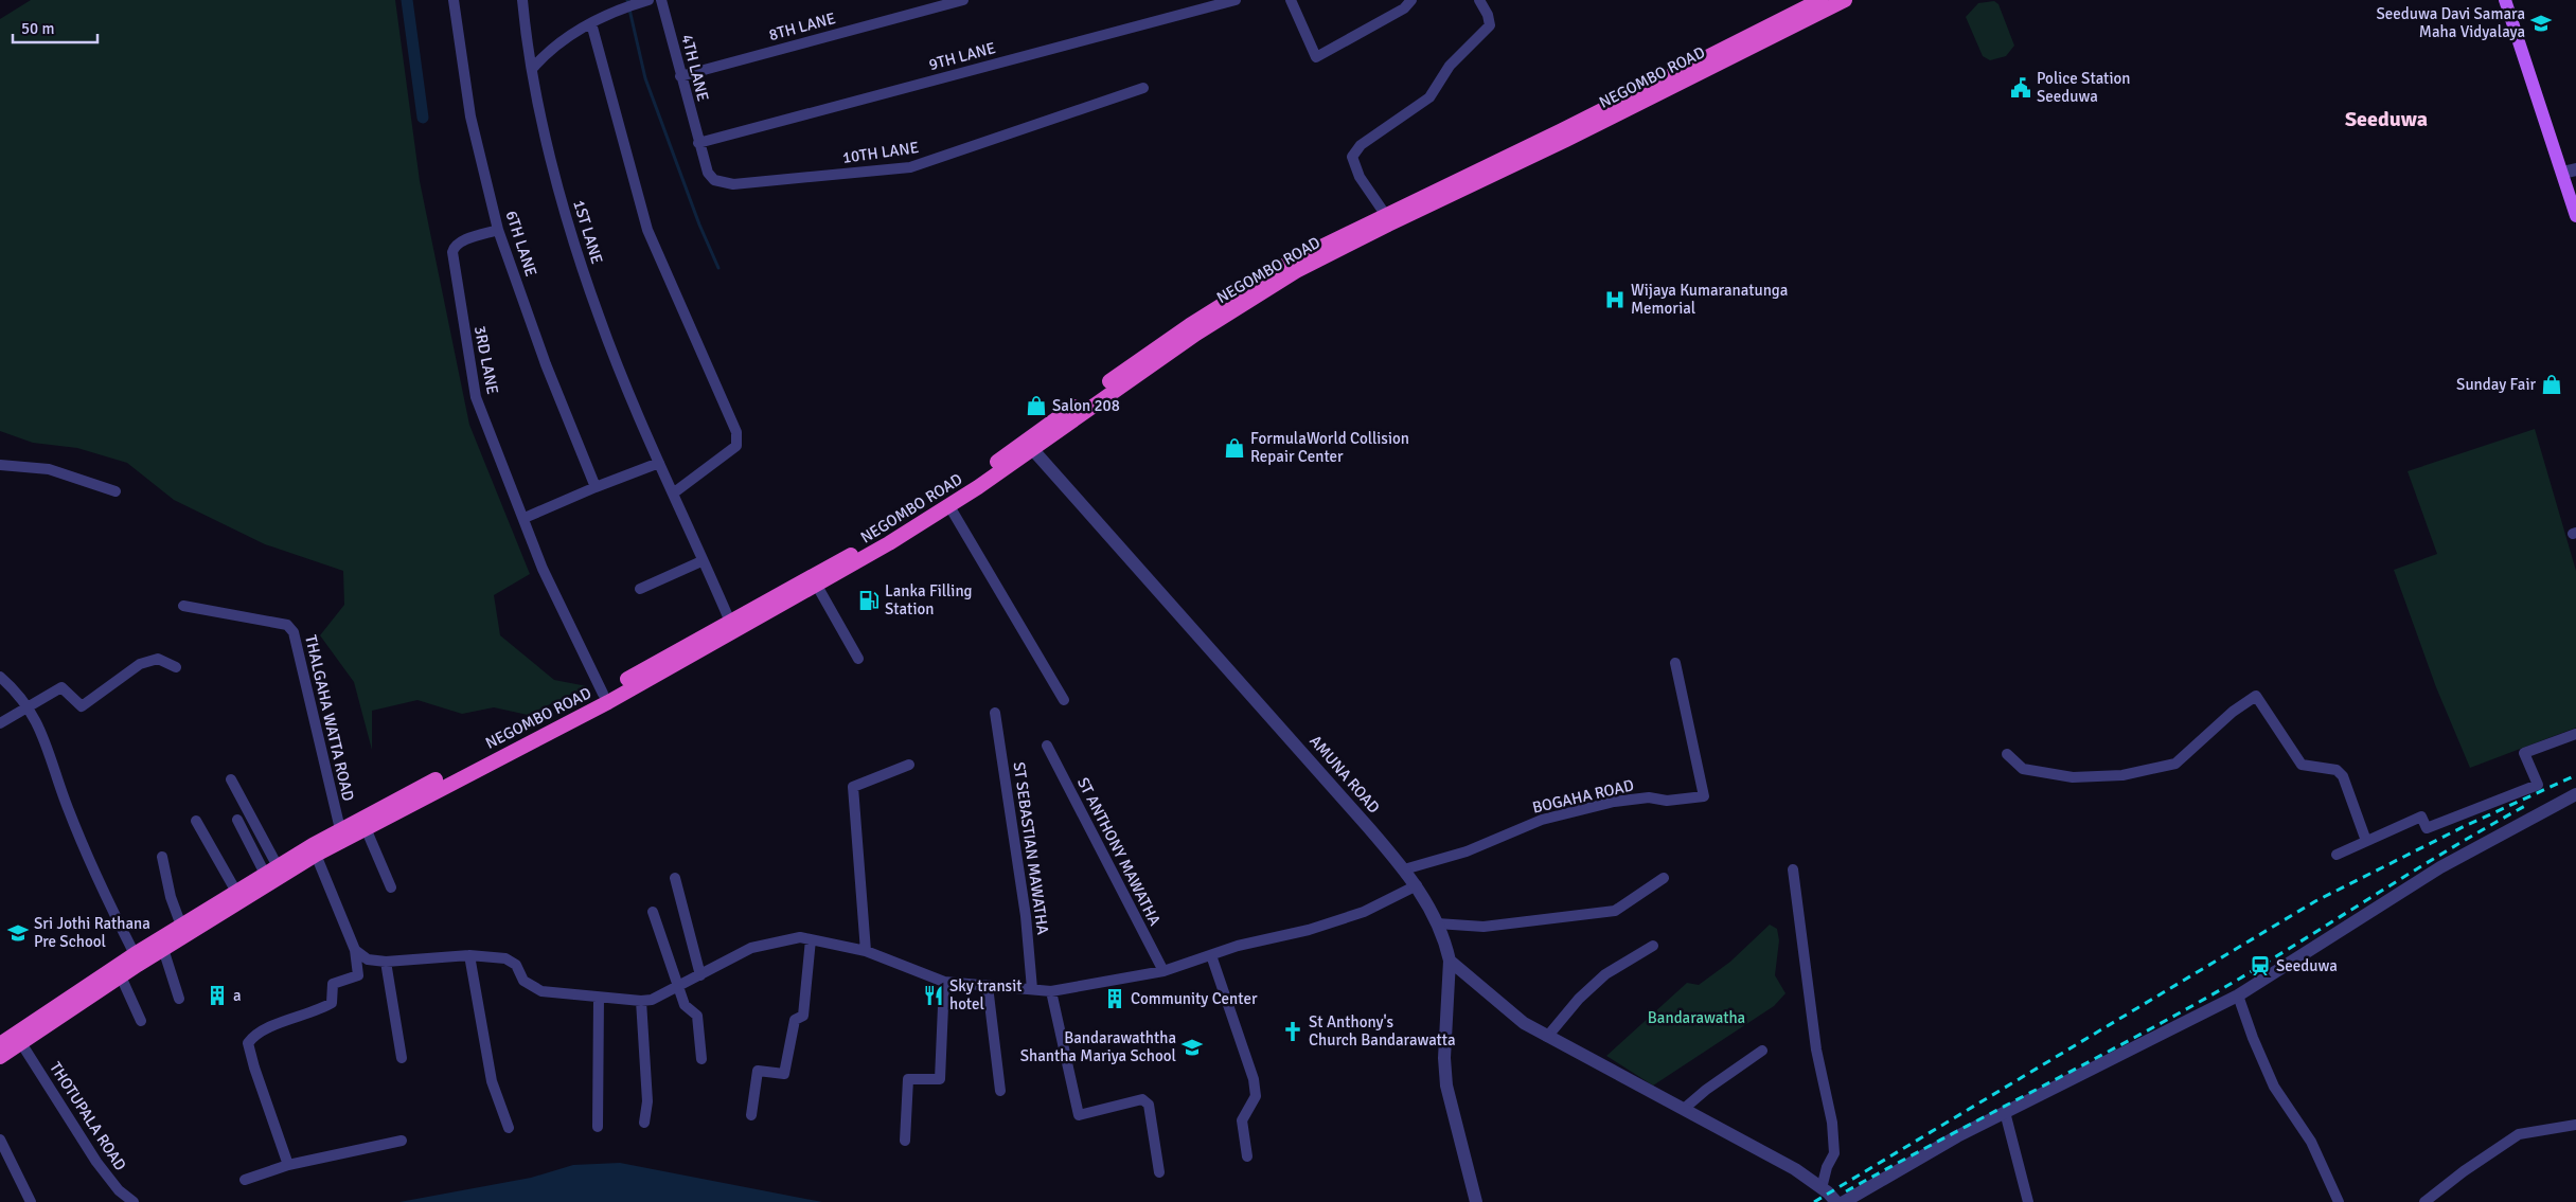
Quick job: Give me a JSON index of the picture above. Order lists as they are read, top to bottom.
{
  "streets": {
    "highway": ["NEGOMBO ROAD"],
    "street": [
      "8TH LANE",
      "9TH LANE",
      "4TH LANE",
      "10TH LANE",
      "1ST LANE",
      "6TH LANE",
      "3RD LANE",
      "THALGAHA WATTA ROAD",
      "AMUNA ROAD",
      "BOGAHA ROAD",
      "ST SEBASTIAN MAWATHA",
      "ST ANTHONY MAWATHA",
      "THOTUPALA ROAD"
    ]
  },
  "crossings": [
    ["8TH LANE", "4TH LANE"],
    ["9TH LANE", "4TH LANE"],
    ["9TH LANE", "10TH LANE"],
    ["4TH LANE", "10TH LANE"],
    ["NEGOMBO ROAD", "1ST LANE"],
    ["NEGOMBO ROAD", "3RD LANE"],
    ["NEGOMBO ROAD", "THALGAHA WATTA ROAD"],
    ["NEGOMBO ROAD", "AMUNA ROAD"],
    ["NEGOMBO ROAD", "THOTUPALA ROAD"],
    ["6TH LANE", "3RD LANE"],
    ["AMUNA ROAD", "BOGAHA ROAD"]
  ],
  "districts": ["Seeduwa"],
  "parks": ["Bandarawatha"],
  "places": {
    "school or university": ["Seeduwa Davi Samara Maha Vidyalaya", "Sri Jothi Rathana Pre School", "Bandarawaththa Shantha Mariya School"],
    "public building": ["Police Station Seeduwa"],
    "hospital": ["Wijaya Kumaranatunga Memorial"],
    "shop": ["Sunday Fair", "Salon 208", "FormulaWorld Collision Repair Center"],
    "fuel station": ["Lanka Filling Station"],
    "station": ["Seeduwa"],
    "building": ["a", "Community Center"],
    "restaurant": ["Sky transit hotel"],
    "church": ["St Anthony's Church Bandarawatta"]
  },
  "scale_bar": "50 m"
}
